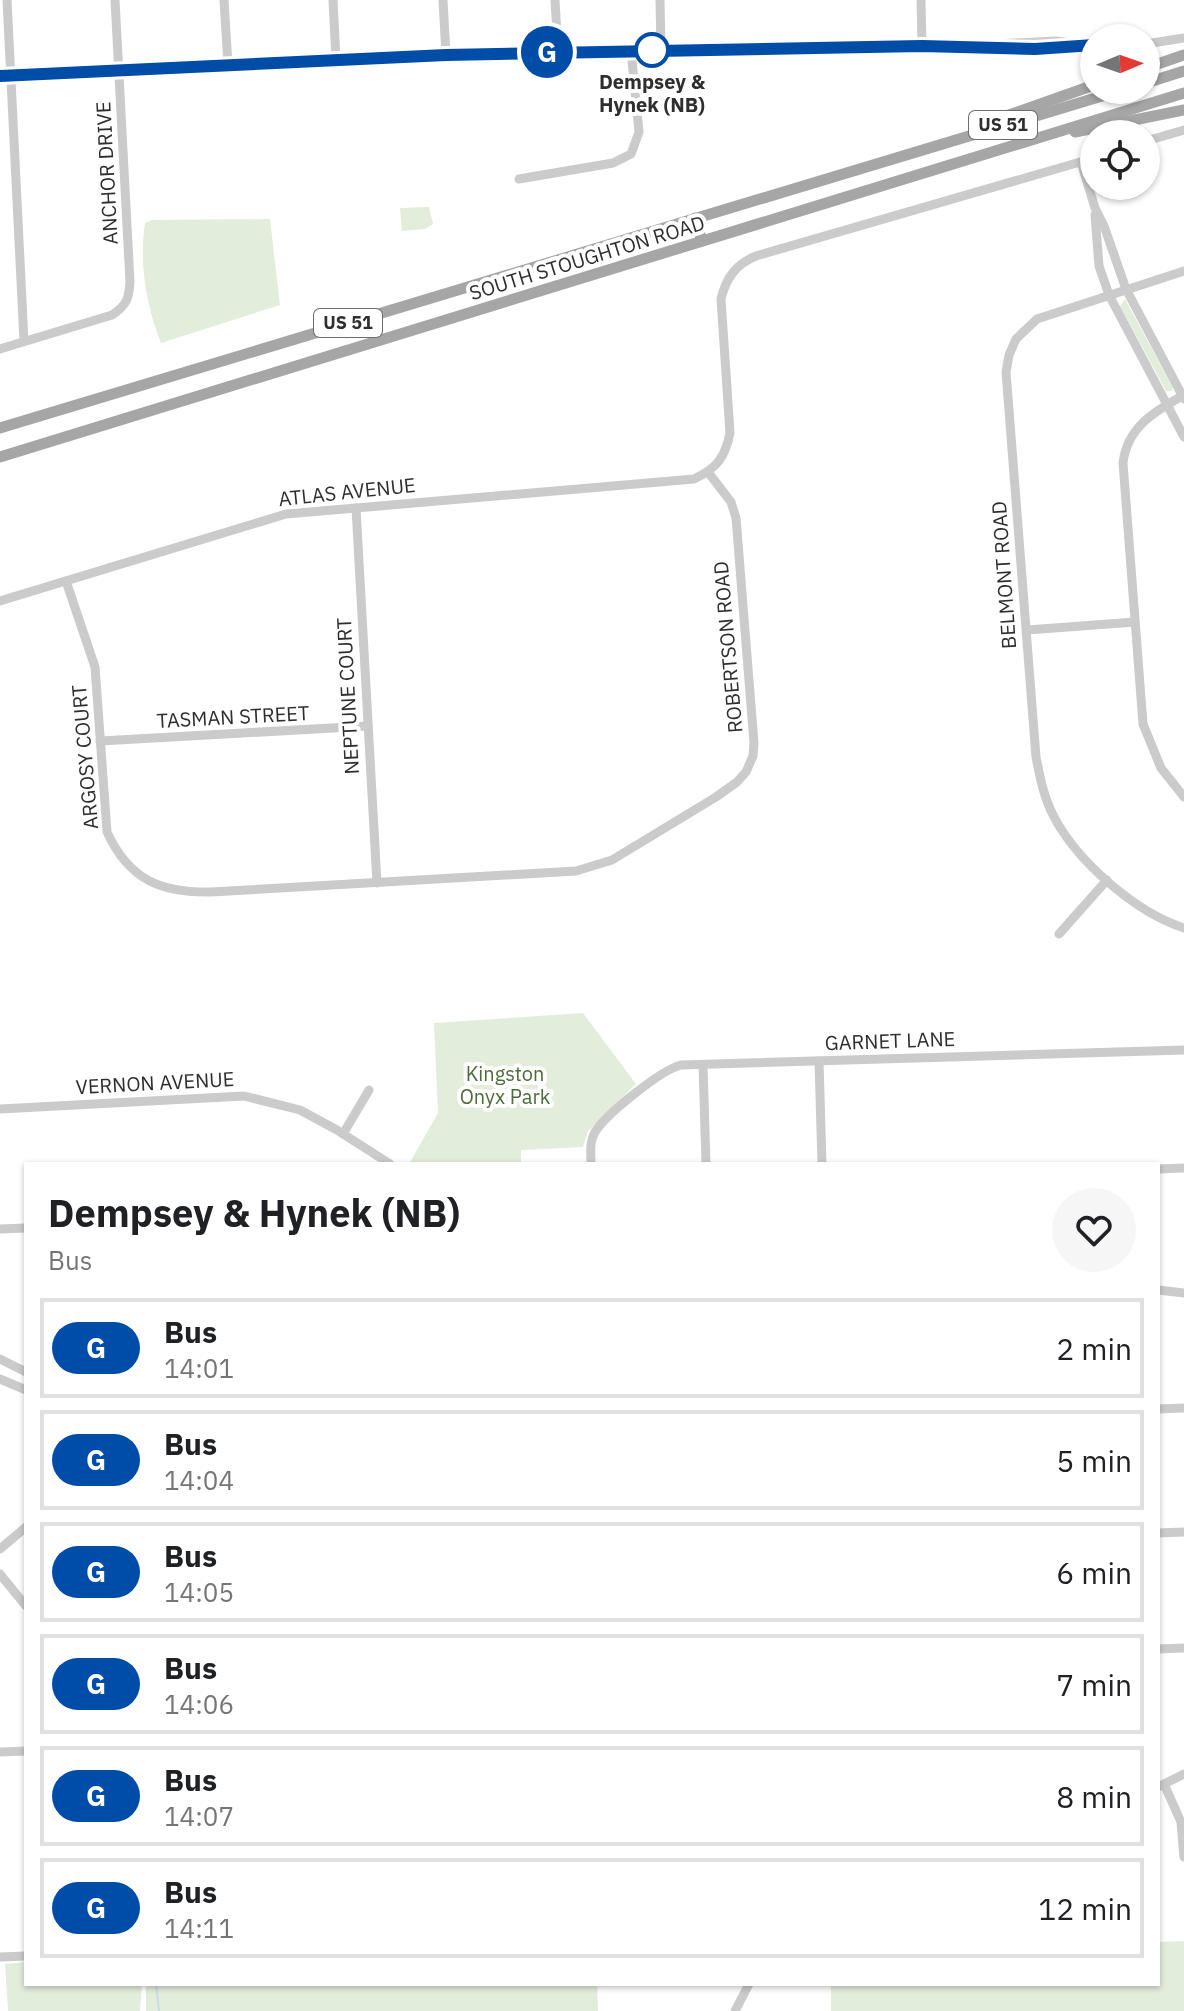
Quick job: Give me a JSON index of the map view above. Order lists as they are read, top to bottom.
{
  "streets": {
    "main road": ["US 51", "SOUTH STOUGHTON ROAD"],
    "street": [
      "ANCHOR DRIVE",
      "ATLAS AVENUE",
      "BELMONT ROAD",
      "ROBERTSON ROAD",
      "NEPTUNE COURT",
      "TASMAN STREET",
      "ARGOSY COURT",
      "GARNET LANE",
      "VERNON AVENUE"
    ]
  },
  "crossings": [
    ["ATLAS AVENUE", "ROBERTSON ROAD"],
    ["ATLAS AVENUE", "NEPTUNE COURT"],
    ["ATLAS AVENUE", "ARGOSY COURT"],
    ["ROBERTSON ROAD", "NEPTUNE COURT"],
    ["ROBERTSON ROAD", "ARGOSY COURT"],
    ["NEPTUNE COURT", "TASMAN STREET"],
    ["NEPTUNE COURT", "ARGOSY COURT"],
    ["TASMAN STREET", "ARGOSY COURT"]
  ],
  "parks": ["Kingston Onyx Park"],
  "places": ["Dempsey & Hynek (NB)"],
  "lines": ["bus line G"],
  "north": "right",
  "page": {
    "on_map": "G",
    "heading": ["Dempsey & Hynek (NB)", "Bus"],
    "list": [
      {
        "mark": "G",
        "name": "Bus",
        "note": "14:01",
        "value": "2 min"
      },
      {
        "mark": "G",
        "name": "Bus",
        "note": "14:04",
        "value": "5 min"
      },
      {
        "mark": "G",
        "name": "Bus",
        "note": "14:05",
        "value": "6 min"
      },
      {
        "mark": "G",
        "name": "Bus",
        "note": "14:06",
        "value": "7 min"
      },
      {
        "mark": "G",
        "name": "Bus",
        "note": "14:07",
        "value": "8 min"
      },
      {
        "mark": "G",
        "name": "Bus",
        "note": "14:11",
        "value": "12 min"
      }
    ]
  }
}
